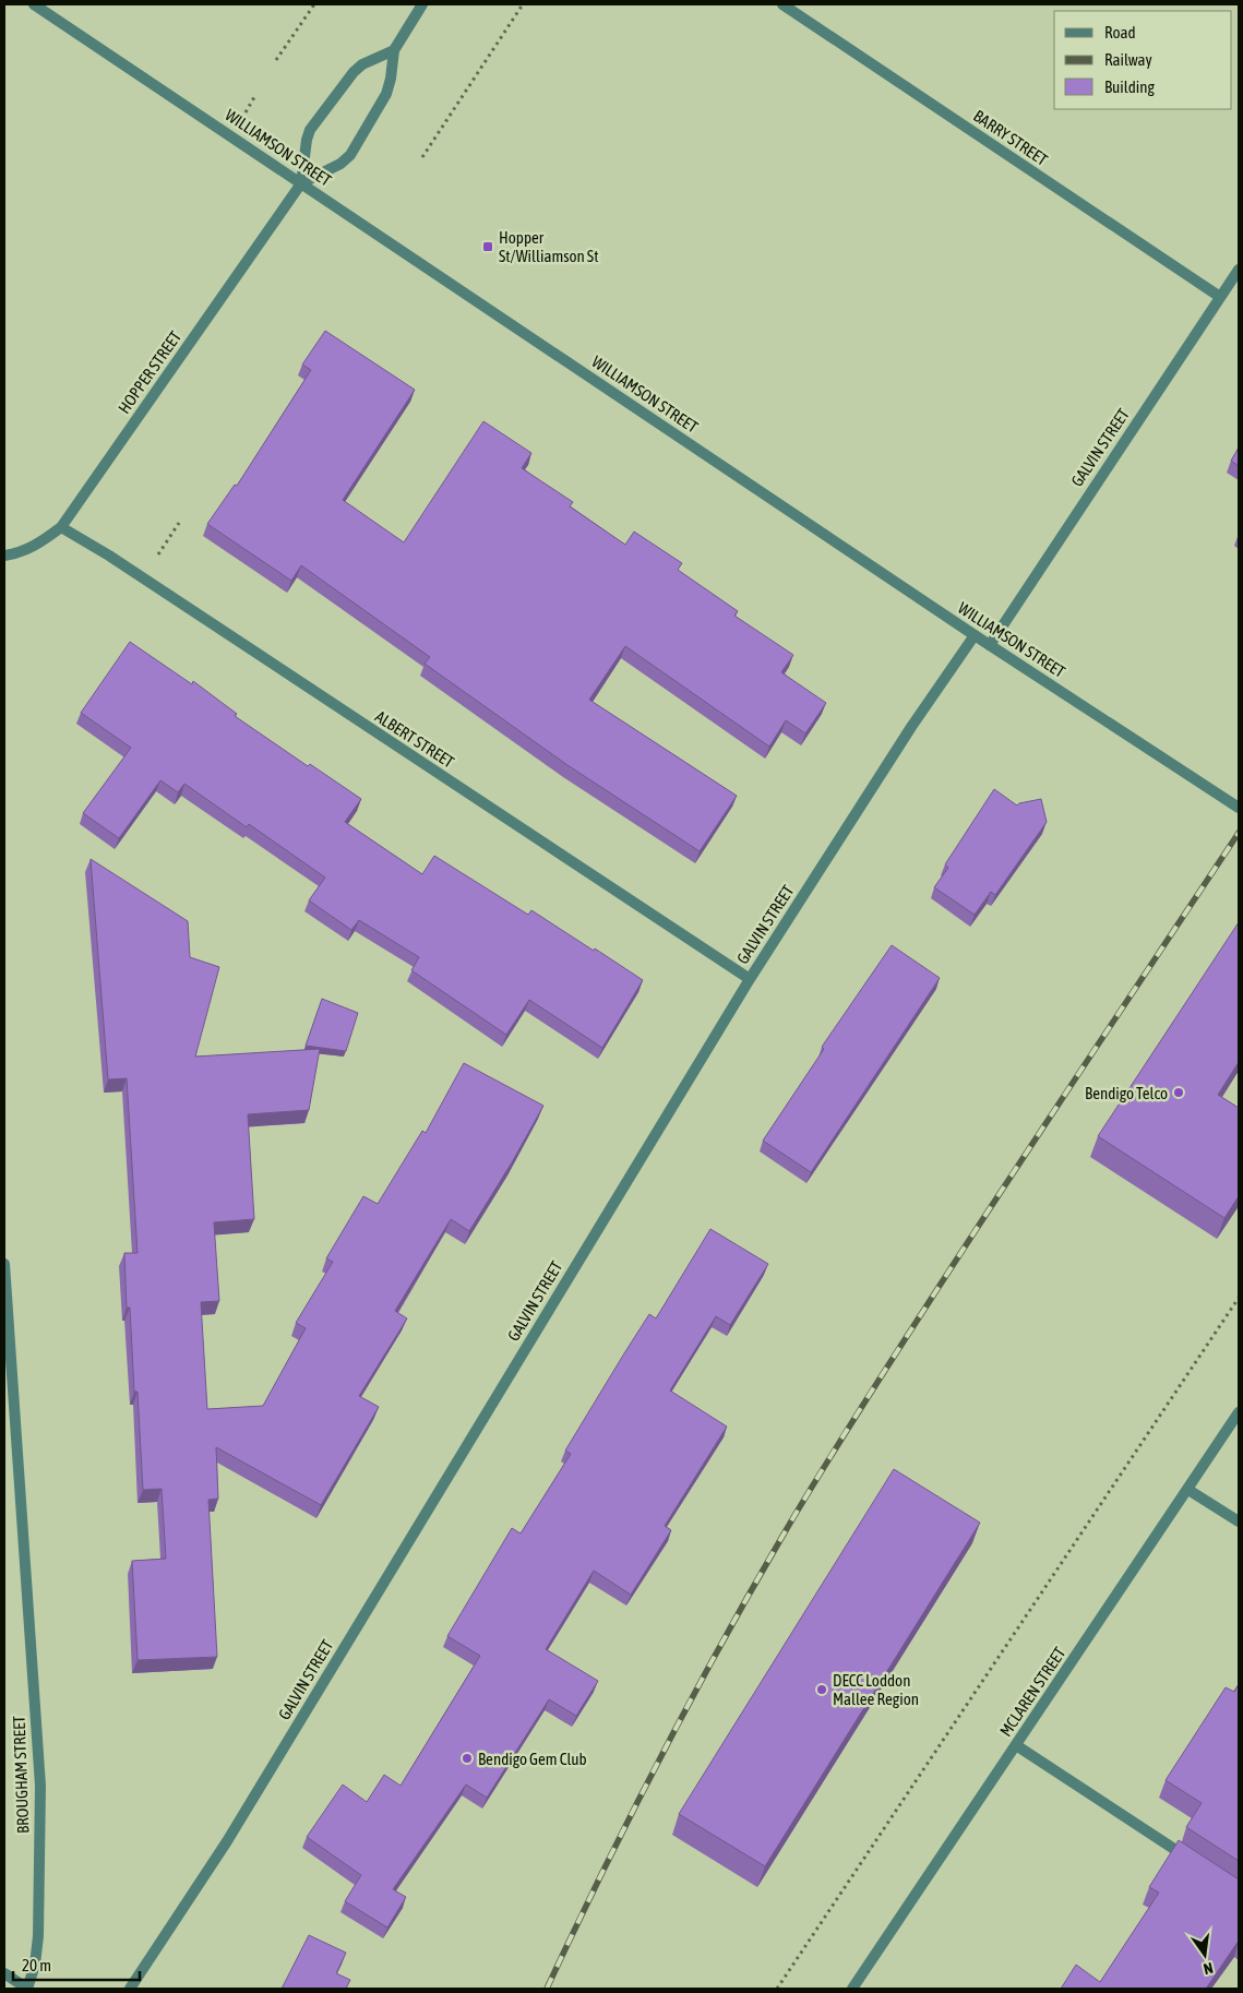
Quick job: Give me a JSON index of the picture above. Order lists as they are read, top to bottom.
{
  "streets": {
    "street": [
      "BARRY STREET",
      "WILLIAMSON STREET",
      "HOPPER STREET",
      "GALVIN STREET",
      "ALBERT STREET",
      "MCLAREN STREET",
      "BROUGHAM STREET"
    ]
  },
  "crossings": [
    ["BARRY STREET", "GALVIN STREET"],
    ["WILLIAMSON STREET", "HOPPER STREET"],
    ["WILLIAMSON STREET", "GALVIN STREET"],
    ["HOPPER STREET", "ALBERT STREET"],
    ["GALVIN STREET", "ALBERT STREET"]
  ],
  "places": {
    "transit": ["Hopper St/Williamson St"],
    "other": ["Bendigo Telco", "DECC Loddon Mallee Region", "Bendigo Gem Club"]
  },
  "legend": ["Road", "Railway", "Building"],
  "scale_bar": "20 m",
  "north": "bottom"
}
